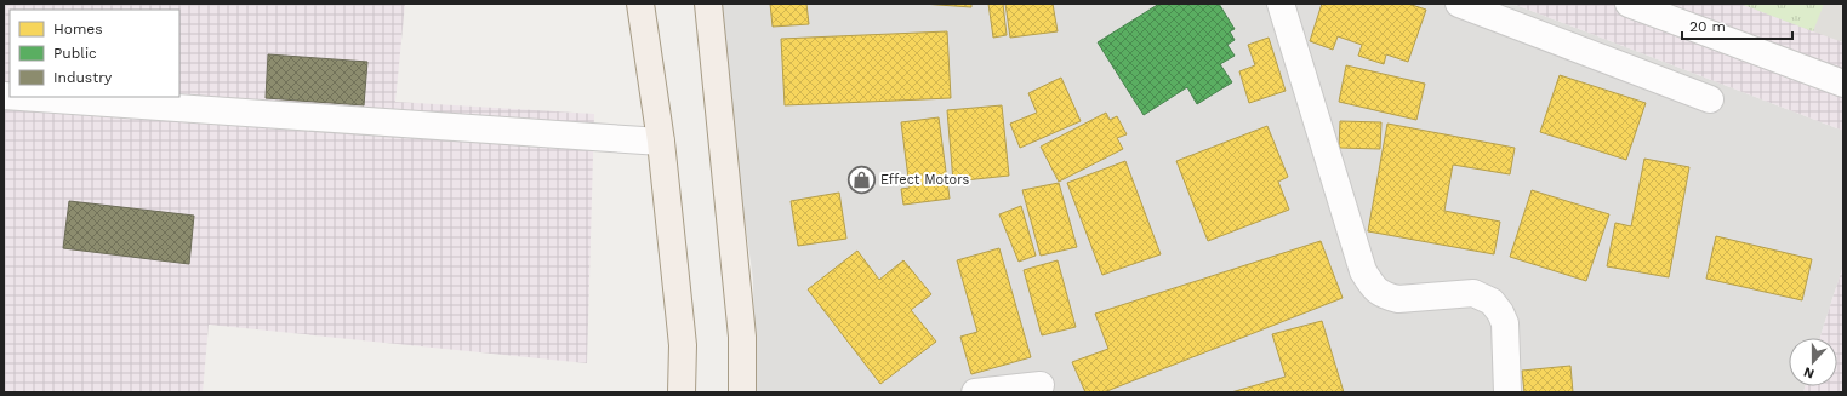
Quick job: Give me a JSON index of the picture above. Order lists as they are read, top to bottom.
{
  "places": {
    "shop": ["Effect Motors"]
  },
  "legend": ["Homes", "Public", "Industry"],
  "scale_bar": "20 m",
  "north": "bottom"
}
